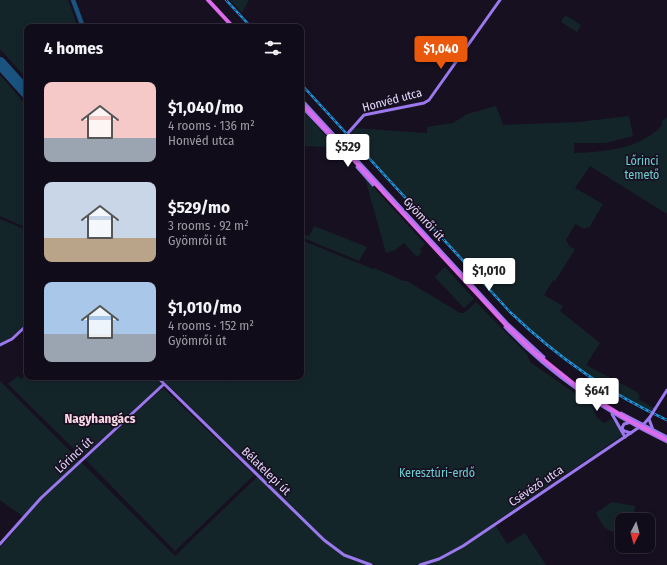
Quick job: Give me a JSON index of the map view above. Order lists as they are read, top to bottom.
{
  "streets": {
    "street": [
      "Honvéd utca",
      "Gyömrői út",
      "Lőrinci út",
      "Bélatelepi út",
      "Csévéző utca"
    ]
  },
  "crossings": [
    ["Honvéd utca", "Gyömrői út"],
    ["Gyömrői út", "Csévéző utca"],
    ["Lőrinci út", "Bélatelepi út"]
  ],
  "districts": ["Nagyhangács"],
  "parks": ["Lőrinci temető", "Keresztúri-erdő"],
  "north": "bottom",
  "page": {
    "heading": "4 homes",
    "price": [
      "$1,040",
      "$529",
      "$1,010",
      "$641"
    ],
    "list": [
      {
        "name": "$1,040/mo",
        "note": "4 rooms · 136 m² · Honvéd utca"
      },
      {
        "name": "$529/mo",
        "note": "3 rooms · 92 m² · Gyömrői út"
      },
      {
        "name": "$1,010/mo",
        "note": "4 rooms · 152 m² · Gyömrői út"
      }
    ]
  }
}
